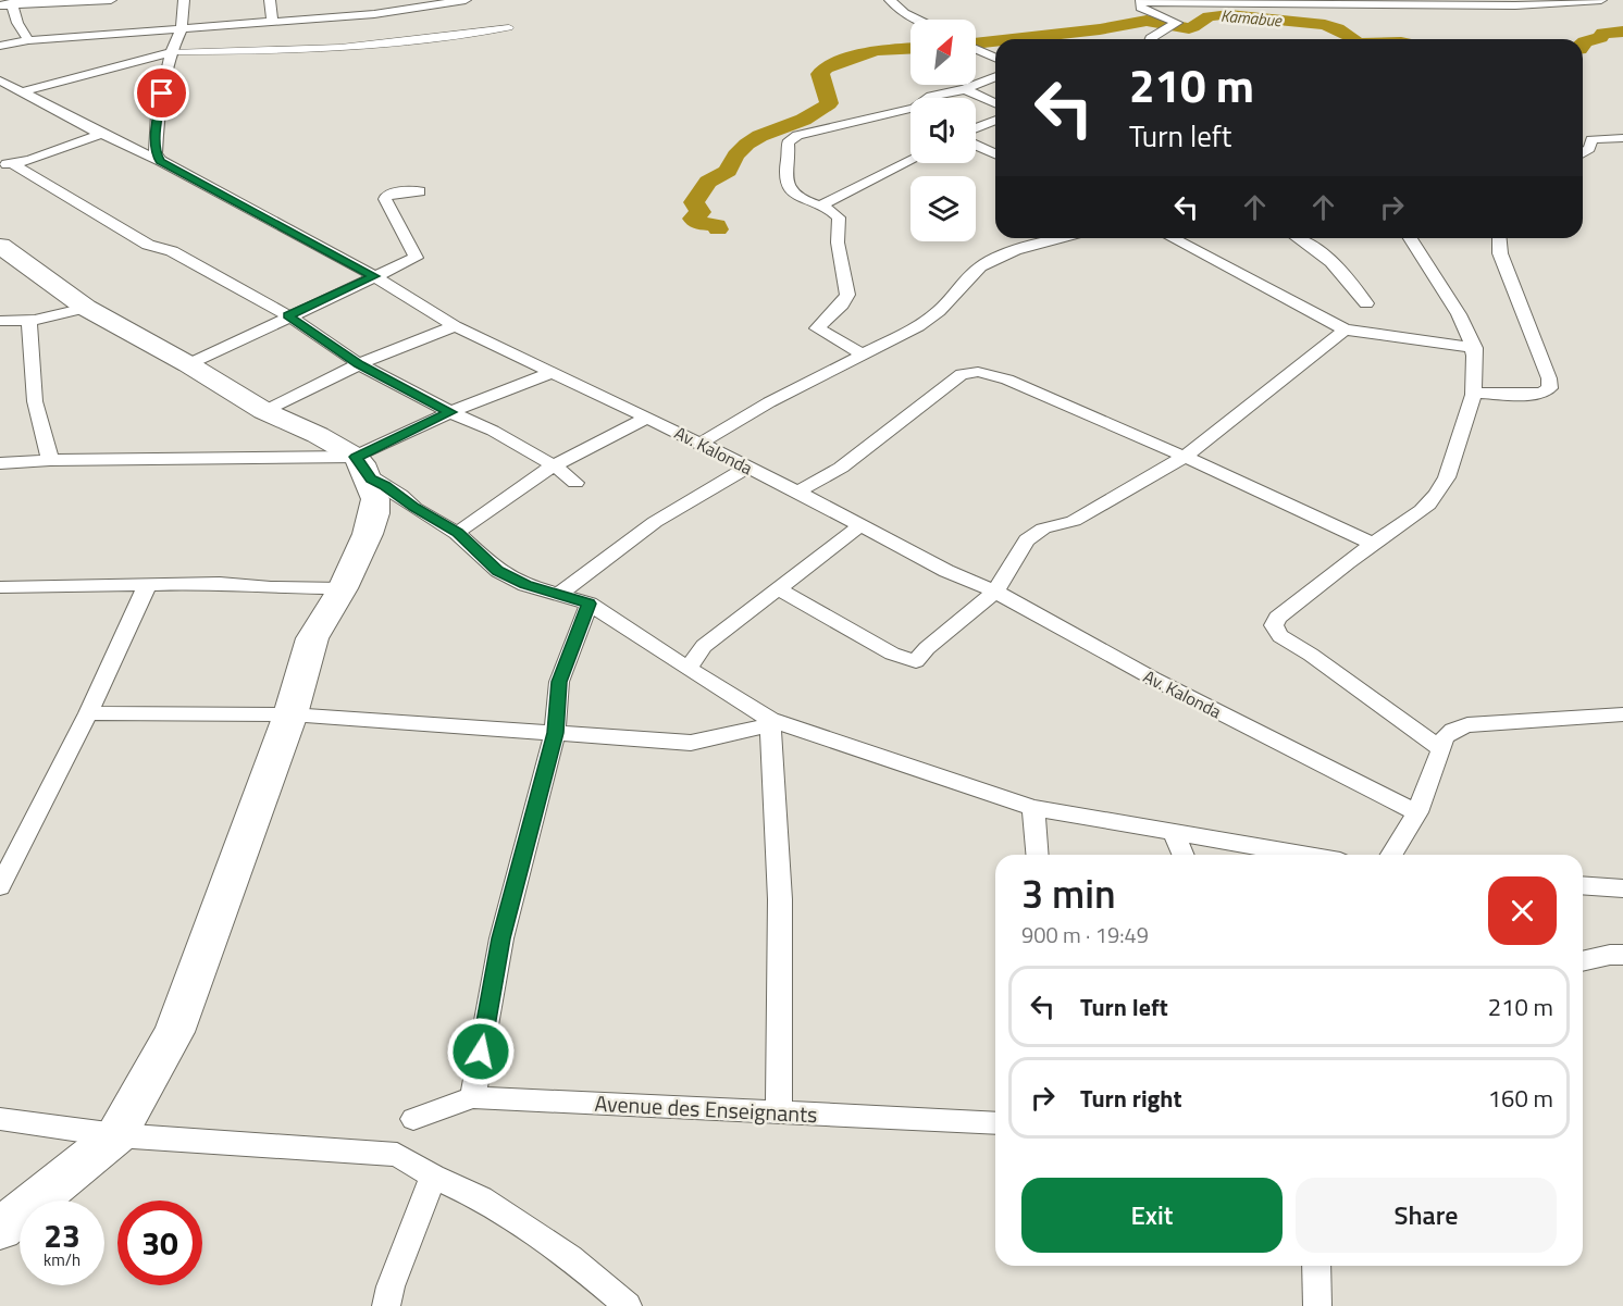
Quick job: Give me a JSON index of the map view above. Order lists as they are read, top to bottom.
{
  "streets": {
    "street": ["Av. Kalonda", "Avenue des Enseignants"]
  },
  "water": ["Kamabue"],
  "north": "top right",
  "page": {
    "turn": ["210 m", "Turn left"],
    "heading": ["3 min", "900 m · 19:49"],
    "list": [
      {
        "name": "Turn left",
        "value": "210 m"
      },
      {
        "name": "Turn right",
        "value": "160 m"
      }
    ],
    "buttons": ["Exit", "Share"],
    "speed": "23 km/h",
    "limit": "30"
  }
}
